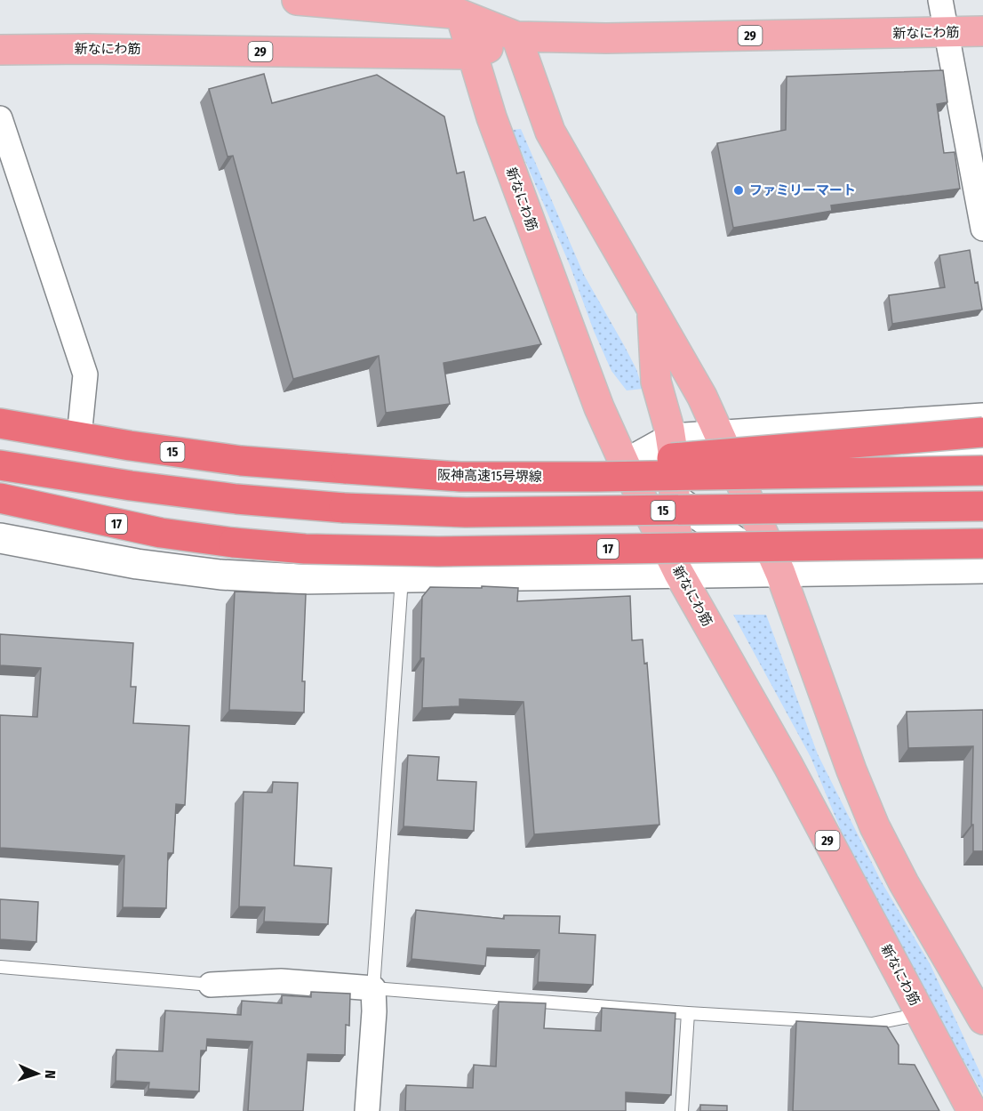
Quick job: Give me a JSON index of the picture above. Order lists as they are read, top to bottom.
{
  "streets": {
    "highway": ["15", "阪神高速15号堺線", "17"],
    "main road": ["新なにわ筋", "29"]
  },
  "places": ["ファミリーマート"],
  "north": "right"
}
